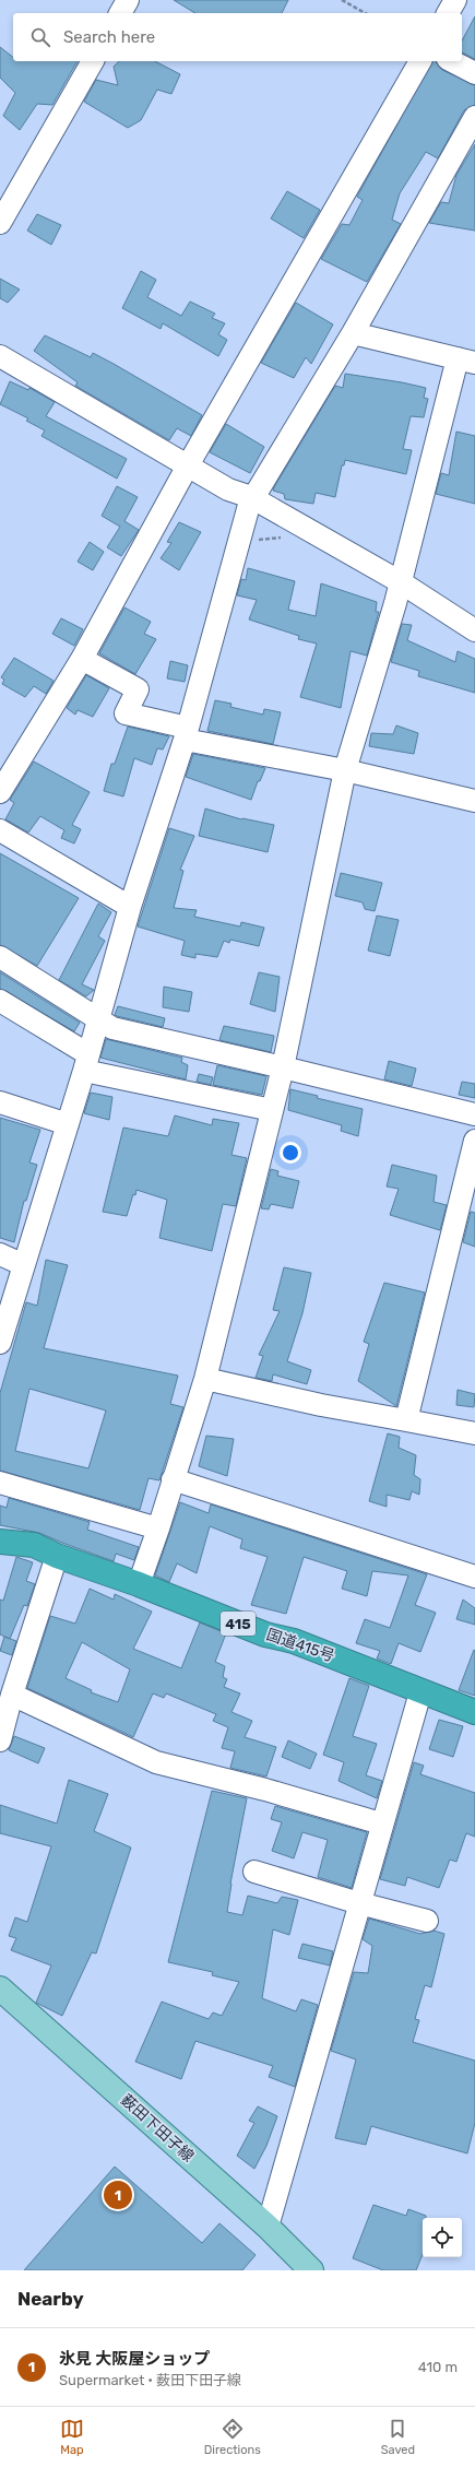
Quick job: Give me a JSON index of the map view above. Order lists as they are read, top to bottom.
{
  "streets": {
    "highway": ["415", "国道415号"],
    "main road": ["薮田下田子線"]
  },
  "page": {
    "search": "Search here",
    "pins": "1",
    "heading": "Nearby",
    "list": [
      {
        "mark": "1",
        "name": "氷見 大阪屋ショップ",
        "note": "Supermarket · 薮田下田子線",
        "value": "410 m"
      }
    ],
    "nav": ["Map", "Directions", "Saved"]
  }
}
